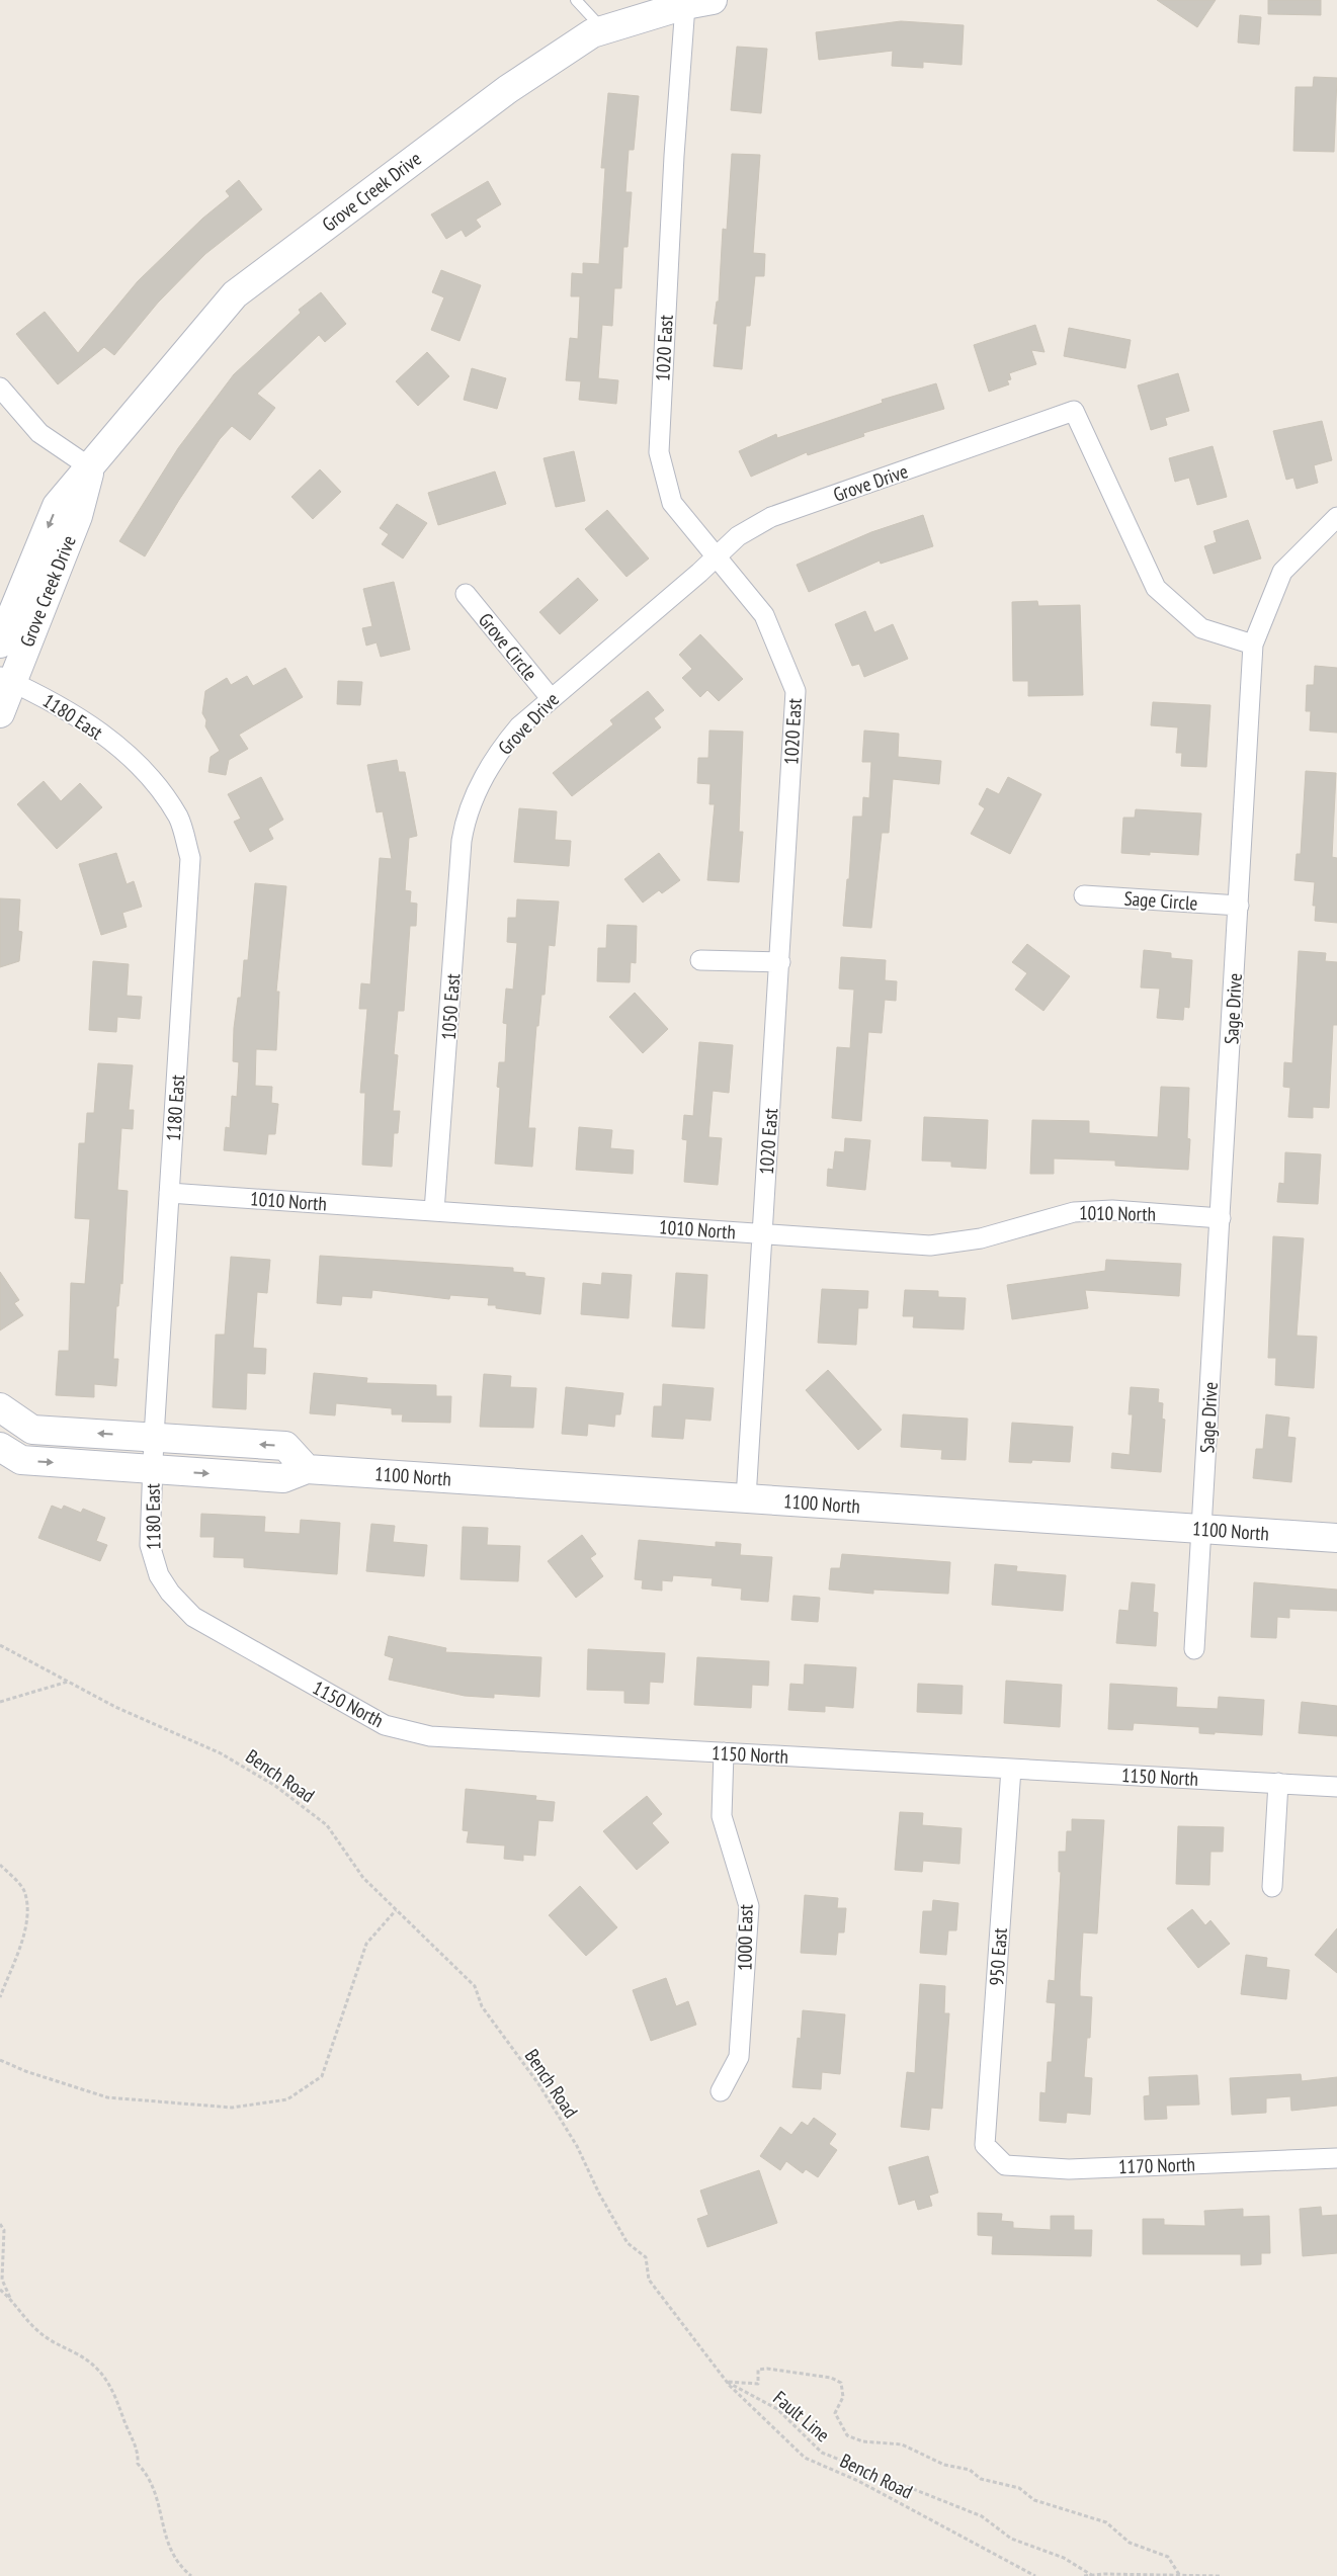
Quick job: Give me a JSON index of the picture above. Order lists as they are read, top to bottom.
{
  "streets": {
    "street": [
      "Grove Creek Drive",
      "1020 East",
      "Grove Drive",
      "Grove Circle",
      "1180 East",
      "Sage Circle",
      "1050 East",
      "Sage Drive",
      "1010 North",
      "1100 North",
      "1150 North",
      "1000 East",
      "950 East",
      "1170 North"
    ],
    "path": ["Bench Road", "Fault Line"]
  },
  "crossings": [
    ["Grove Creek Drive", "1020 East"],
    ["Grove Creek Drive", "1180 East"],
    ["1020 East", "Grove Drive"],
    ["1020 East", "1010 North"],
    ["1020 East", "1100 North"],
    ["Grove Drive", "Grove Circle"],
    ["Grove Drive", "1050 East"],
    ["Grove Drive", "Sage Drive"],
    ["1180 East", "1010 North"],
    ["1180 East", "1100 North"],
    ["1180 East", "1150 North"],
    ["Sage Circle", "Sage Drive"],
    ["1050 East", "1010 North"],
    ["Sage Drive", "1010 North"],
    ["Sage Drive", "1100 North"],
    ["1150 North", "1000 East"],
    ["1150 North", "950 East"],
    ["Bench Road", "Fault Line"],
    ["950 East", "1170 North"]
  ]
}
